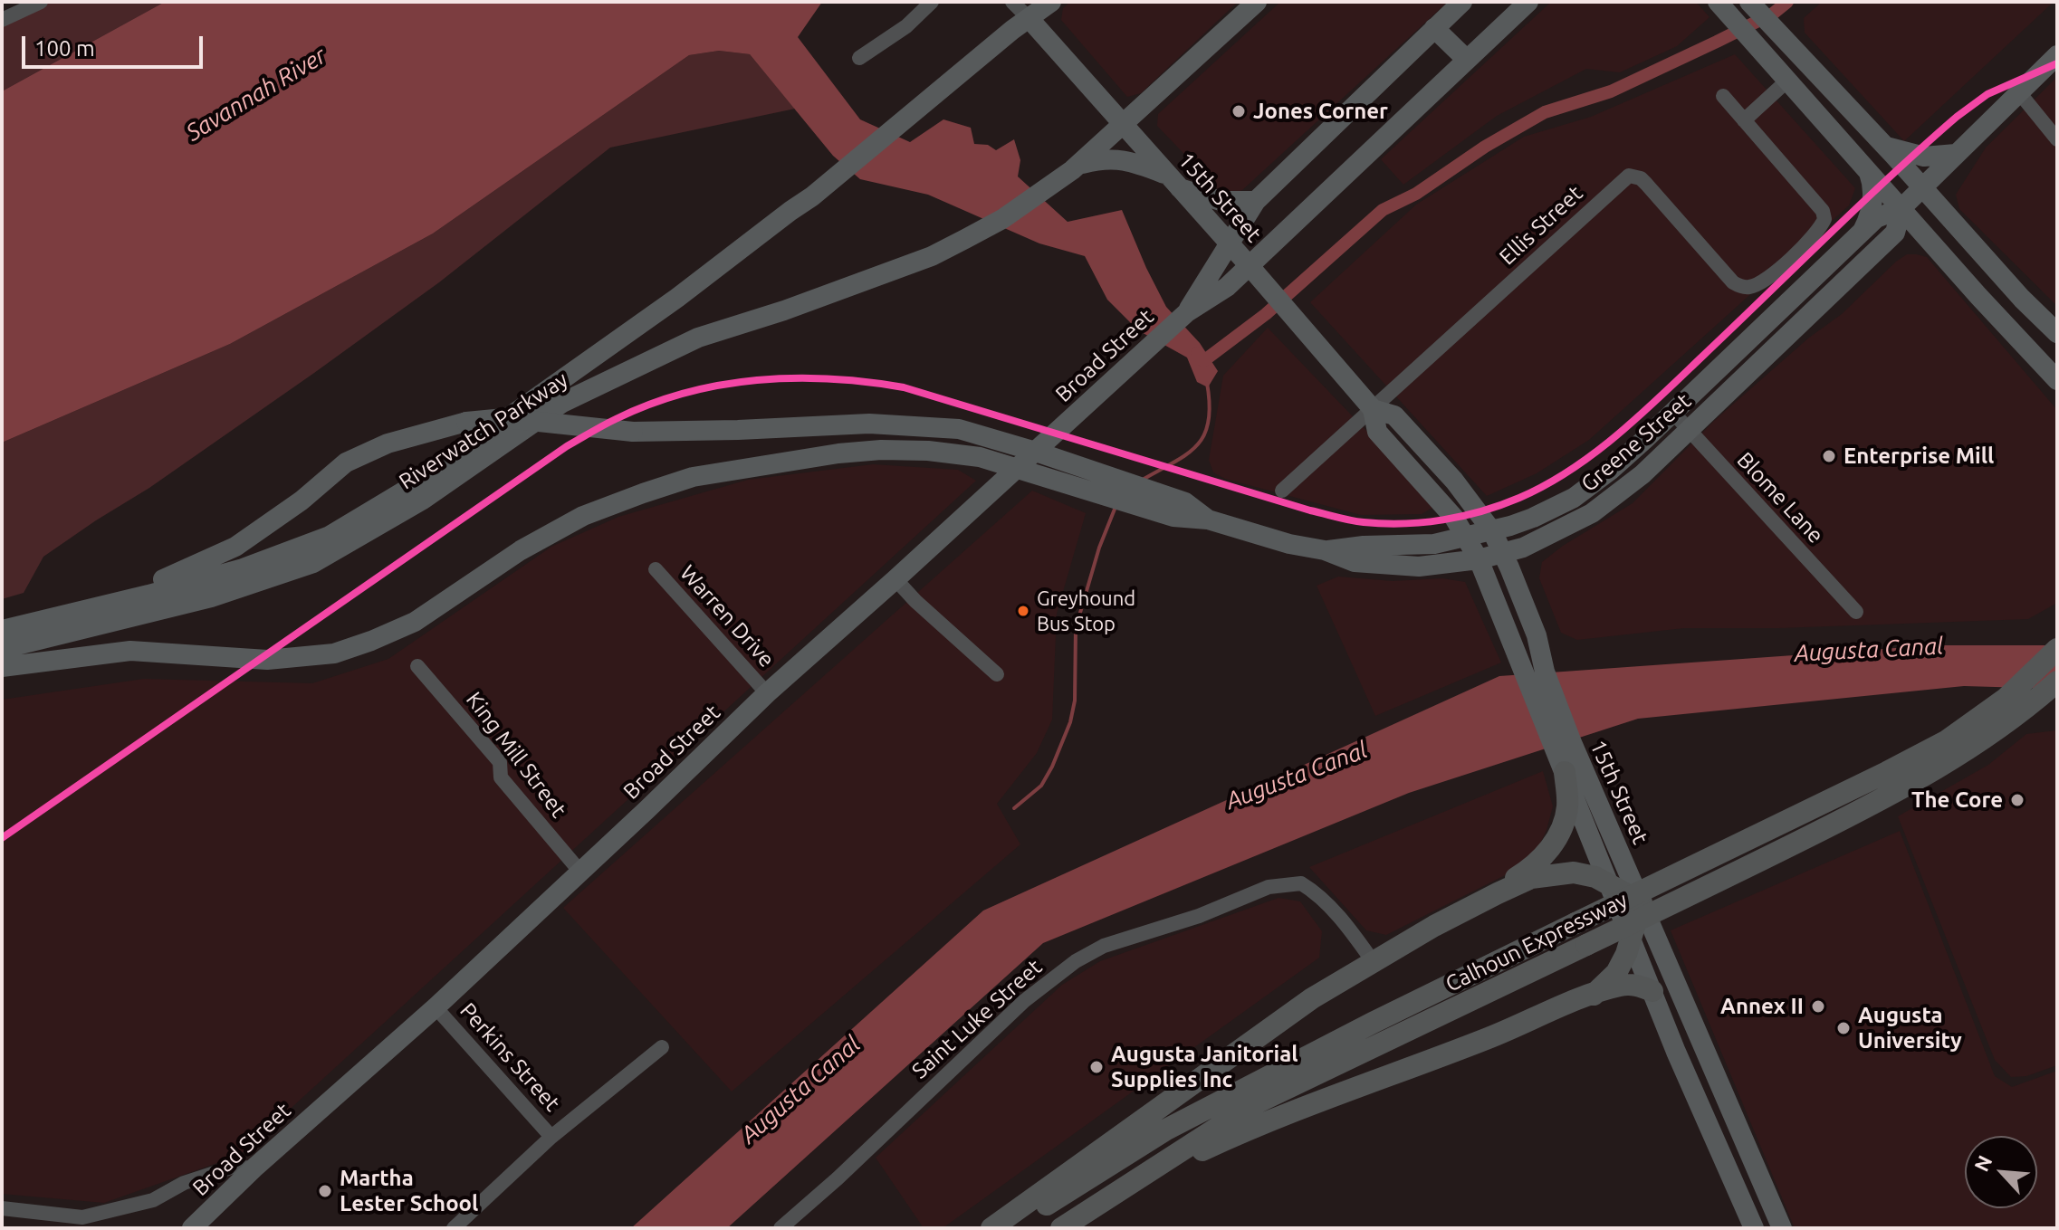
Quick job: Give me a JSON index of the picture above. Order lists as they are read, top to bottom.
{
  "streets": {
    "highway": ["Calhoun Expressway"],
    "main road": [
      "15th Street",
      "Broad Street",
      "Riverwatch Parkway",
      "Greene Street"
    ],
    "street": [
      "Ellis Street",
      "Blome Lane",
      "Warren Drive",
      "King Mill Street",
      "Saint Luke Street",
      "Perkins Street"
    ]
  },
  "crossings": [
    ["15th Street", "Ellis Street"],
    ["15th Street", "Broad Street"],
    ["15th Street", "Riverwatch Parkway"],
    ["15th Street", "Greene Street"],
    ["Broad Street", "Greene Street"],
    ["Broad Street", "Warren Drive"],
    ["Broad Street", "King Mill Street"],
    ["Broad Street", "Perkins Street"],
    ["Riverwatch Parkway", "Greene Street"],
    ["Greene Street", "Blome Lane"]
  ],
  "water": ["Savannah River", "Augusta Canal"],
  "places": [
    "Jones Corner",
    "Enterprise Mill",
    "Greyhound Bus Stop",
    "The Core",
    "Annex II",
    "Augusta University",
    "Augusta Janitorial Supplies Inc",
    "Martha Lester School"
  ],
  "scale_bar": "100 m",
  "north": "top left"
}
